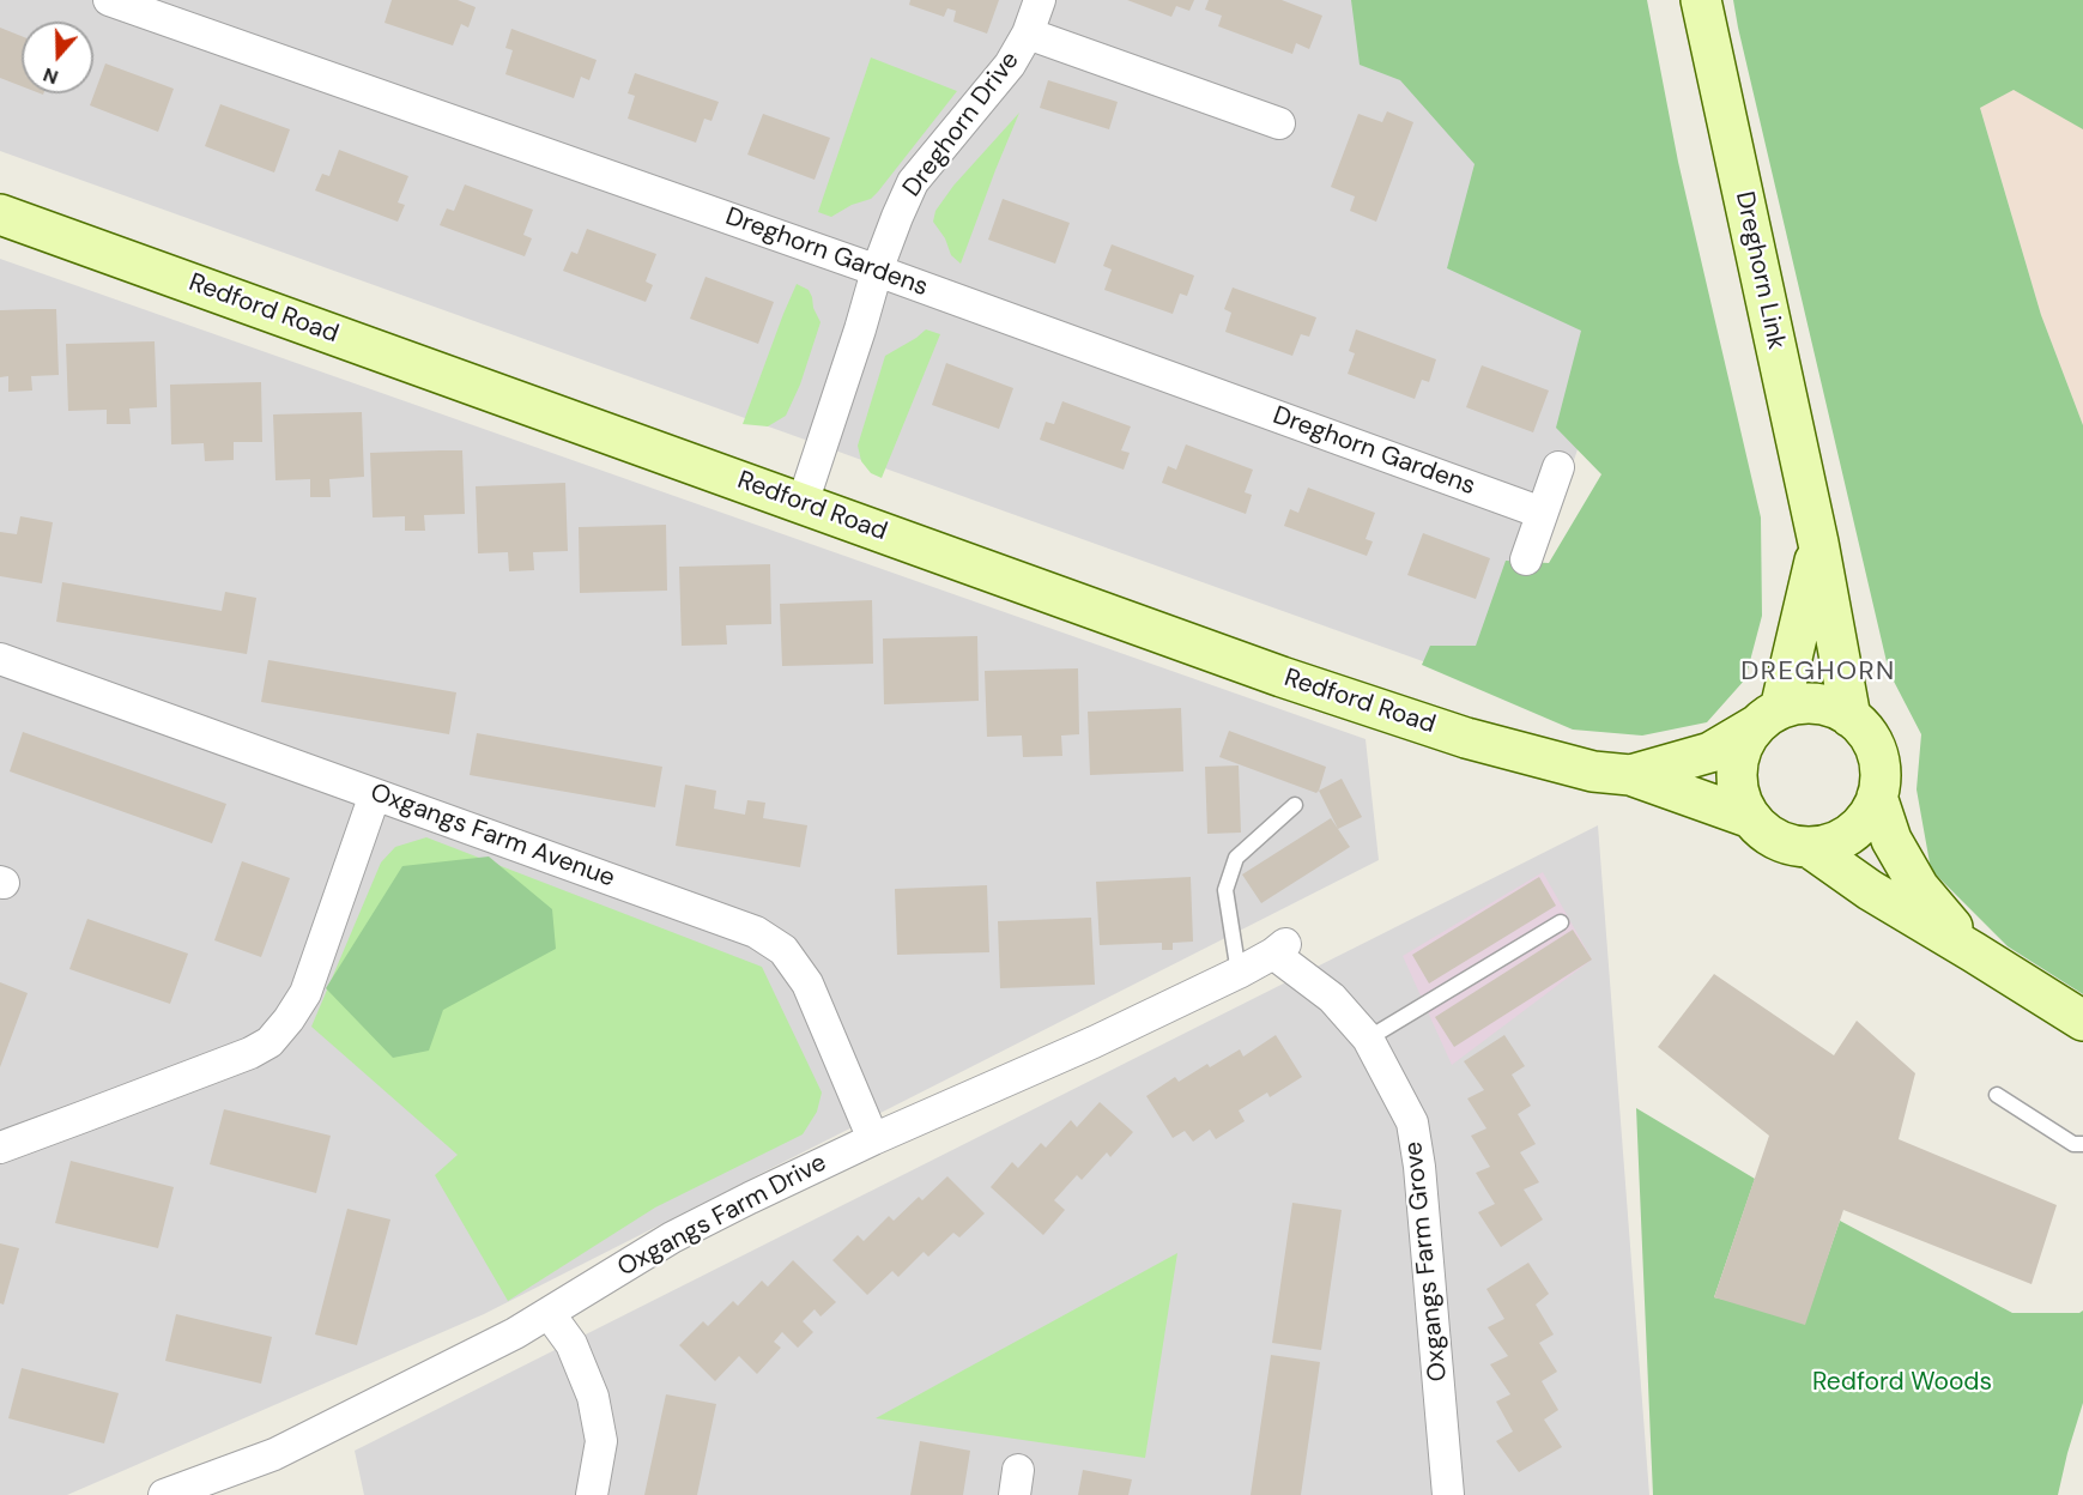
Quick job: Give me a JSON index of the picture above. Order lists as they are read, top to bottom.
{
  "streets": {
    "main road": ["Dreghorn Link", "Redford Road"],
    "street": [
      "Dreghorn Drive",
      "Dreghorn Gardens",
      "Oxgangs Farm Avenue",
      "Oxgangs Farm Drive",
      "Oxgangs Farm Grove"
    ]
  },
  "crossings": [
    ["Dreghorn Drive", "Dreghorn Gardens"],
    ["Dreghorn Drive", "Redford Road"],
    ["Dreghorn Link", "Redford Road"],
    ["Oxgangs Farm Avenue", "Oxgangs Farm Drive"],
    ["Oxgangs Farm Drive", "Oxgangs Farm Grove"]
  ],
  "districts": ["DREGHORN"],
  "parks": ["Redford Woods"],
  "north": "bottom"
}
